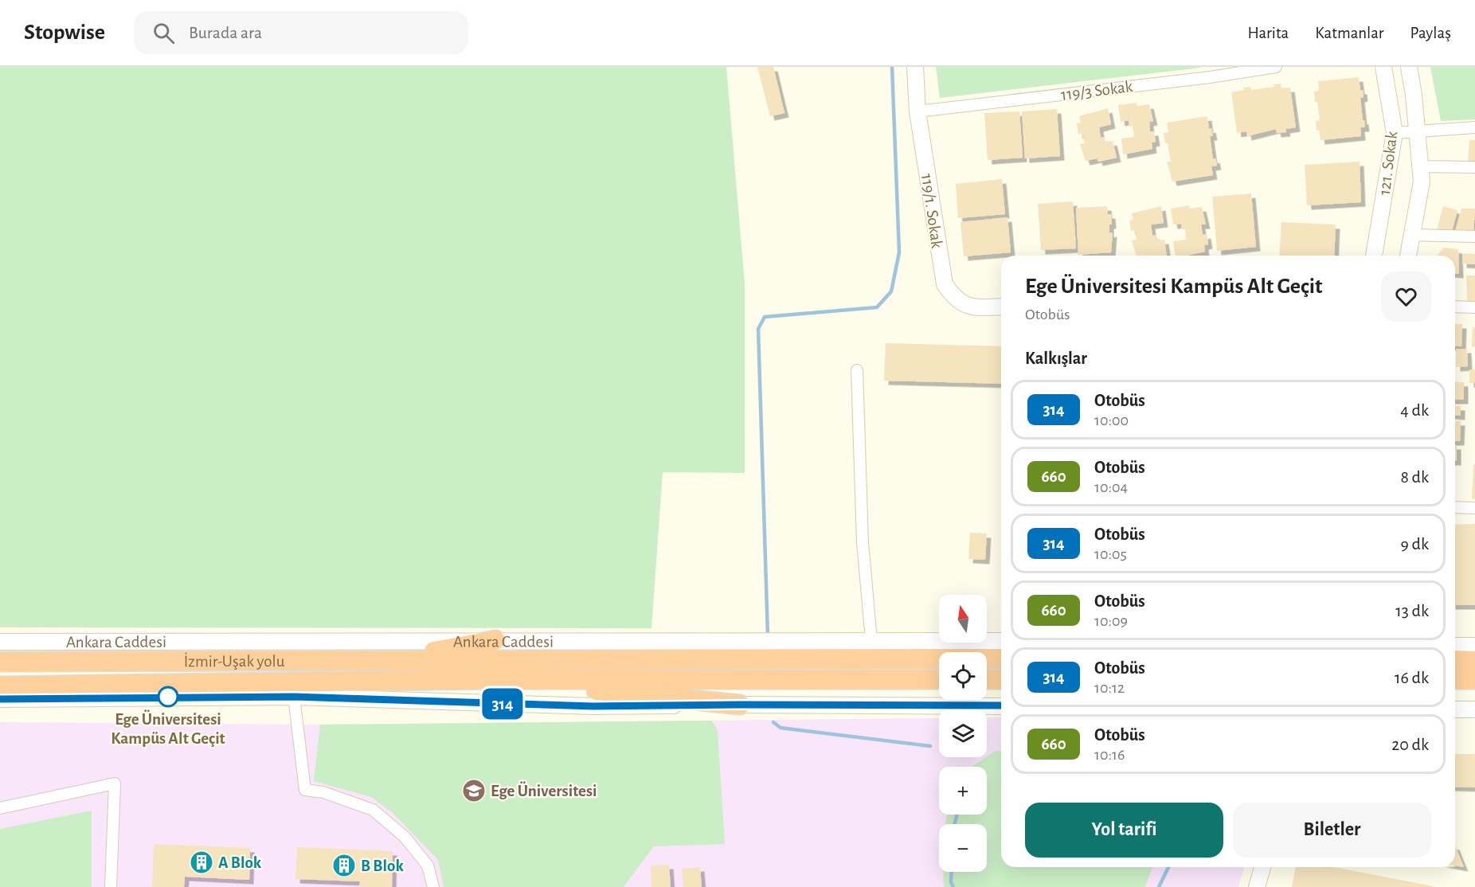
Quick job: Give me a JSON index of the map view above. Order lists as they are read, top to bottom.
{
  "streets": {
    "highway": ["Ankara Caddesi", "İzmir-Uşak yolu"],
    "main road": ["121. Sokak", "119/1. Sokak"],
    "street": ["119/3 Sokak"]
  },
  "crossings": [
    ["119/3 Sokak", "119/1. Sokak"],
    ["Ankara Caddesi", "İzmir-Uşak yolu"]
  ],
  "places": {
    "other": ["Ege Üniversitesi Kampüs Alt Geçit"],
    "school or university": ["Ege Üniversitesi"],
    "building": ["A Blok", "B Blok"]
  },
  "lines": ["bus line 314"],
  "north": "top",
  "page": {
    "header": "Stopwise",
    "search": "Burada ara",
    "nav": ["Harita", "Katmanlar", "Paylaş"],
    "on_map": "314",
    "heading": [
      ["Ege Üniversitesi Kampüs Alt Geçit", "Otobüs"],
      "Kalkışlar"
    ],
    "list": [
      {
        "mark": "314",
        "name": "Otobüs",
        "note": "10:00",
        "value": "4 dk"
      },
      {
        "mark": "660",
        "name": "Otobüs",
        "note": "10:04",
        "value": "8 dk"
      },
      {
        "mark": "314",
        "name": "Otobüs",
        "note": "10:05",
        "value": "9 dk"
      },
      {
        "mark": "660",
        "name": "Otobüs",
        "note": "10:09",
        "value": "13 dk"
      },
      {
        "mark": "314",
        "name": "Otobüs",
        "note": "10:12",
        "value": "16 dk"
      },
      {
        "mark": "660",
        "name": "Otobüs",
        "note": "10:16",
        "value": "20 dk"
      }
    ],
    "map_buttons": ["+", "−"],
    "buttons": ["Yol tarifi", "Biletler"]
  }
}
